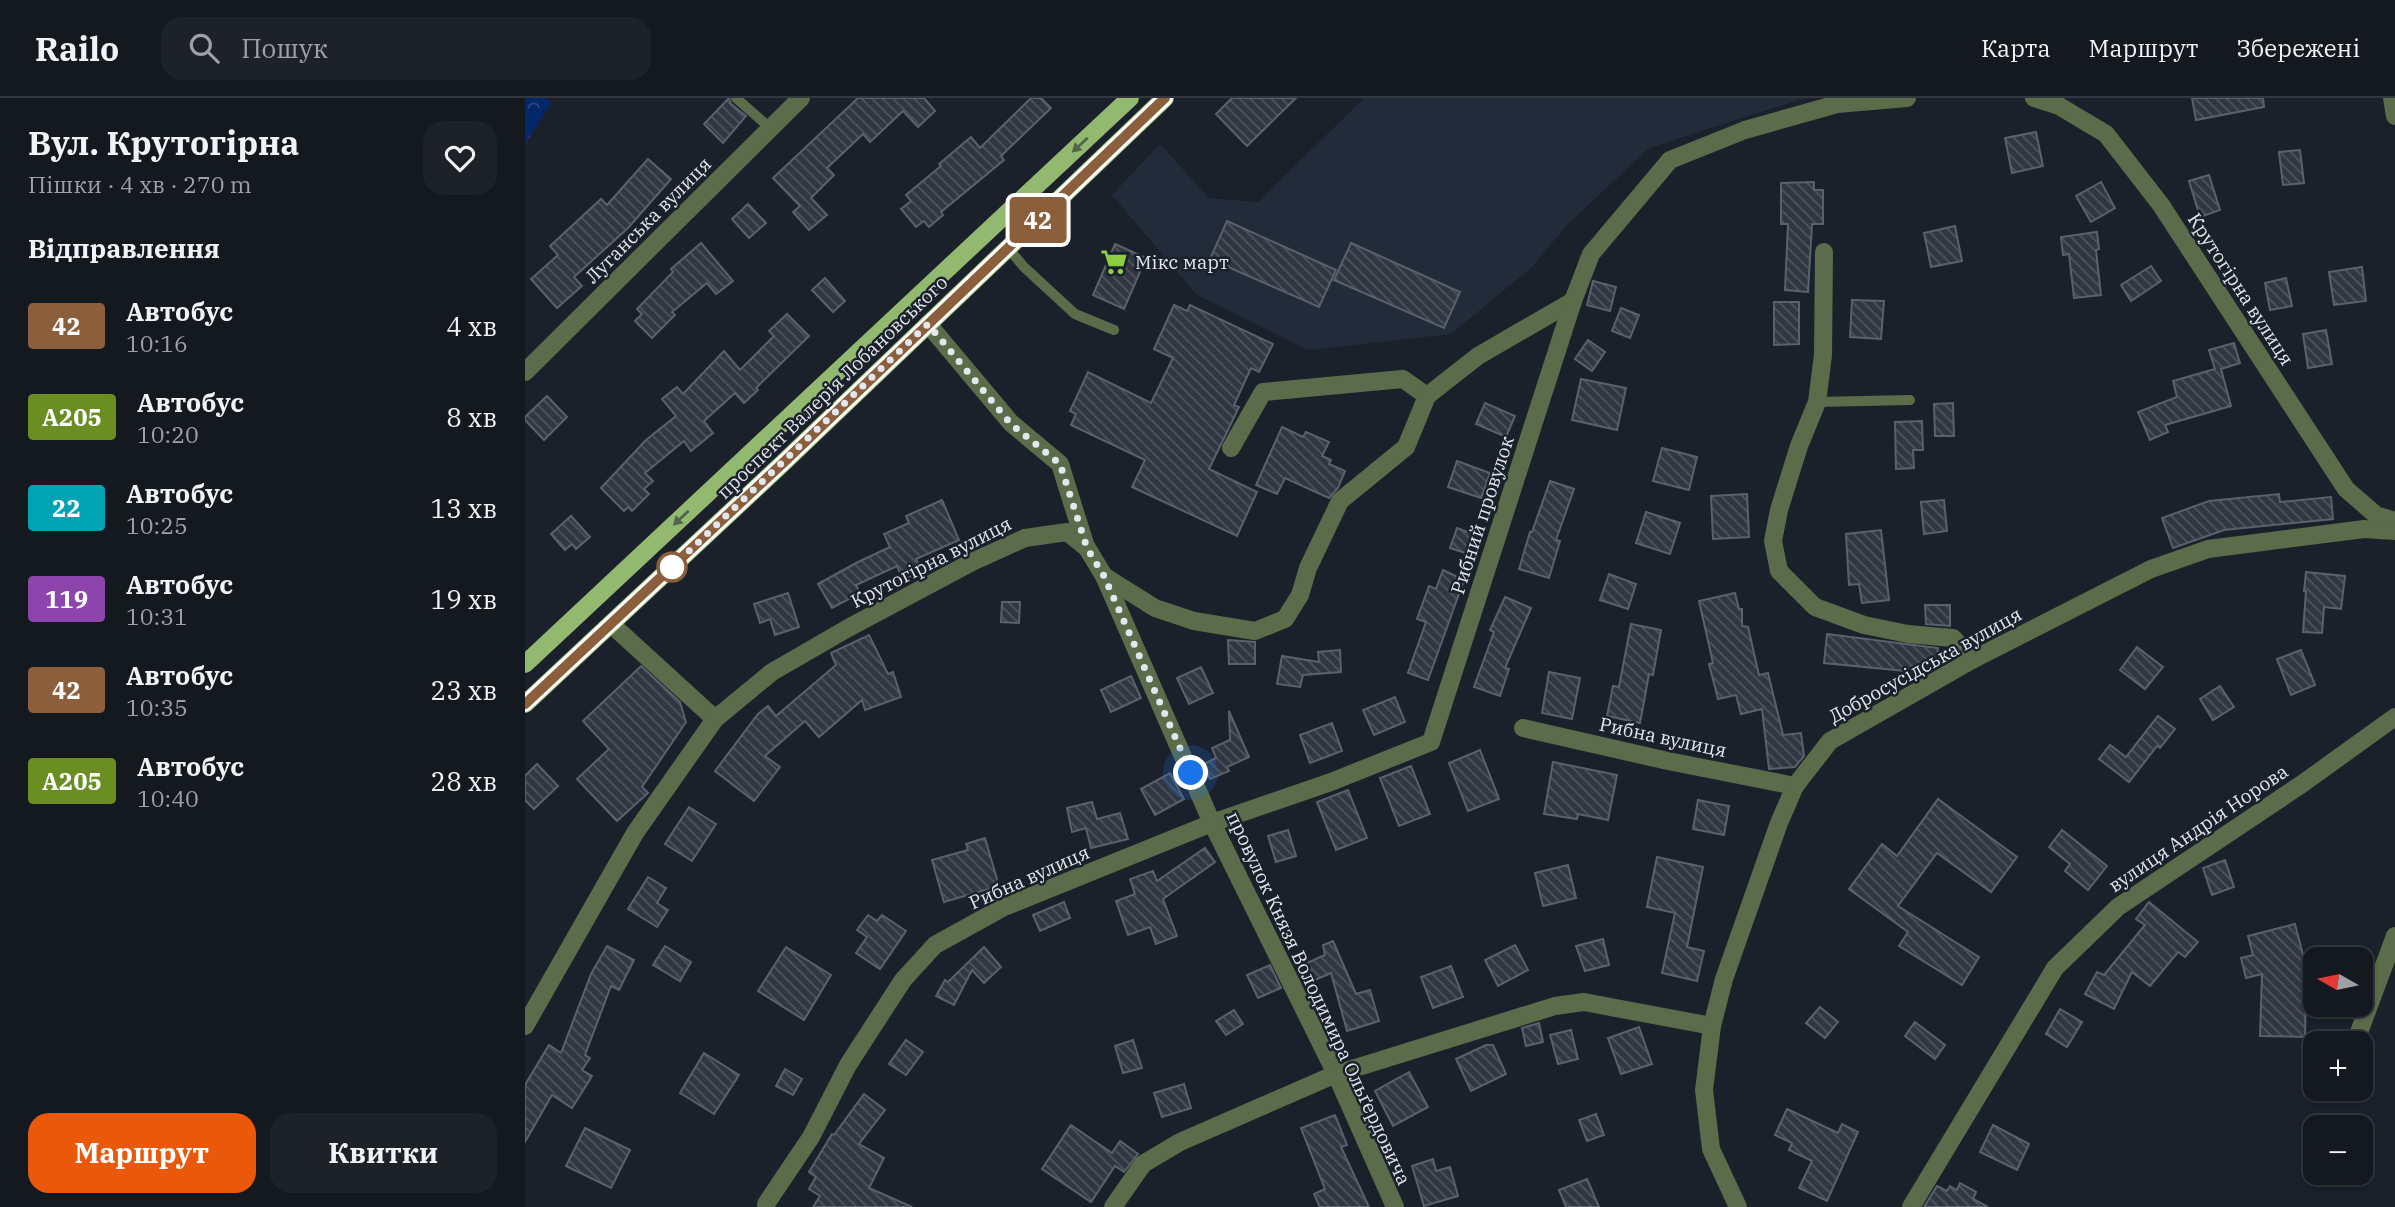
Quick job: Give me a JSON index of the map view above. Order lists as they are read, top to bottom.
{
  "streets": {
    "main road": ["проспект Валерія Лобановського"],
    "street": [
      "Луганська вулиця",
      "Крутогірна вулиця",
      "Рибний провулок",
      "Добросусідська вулиця",
      "Рибна вулиця",
      "вулиця Андрія Норова",
      "провулок Князя Володимира Ольґердовича"
    ]
  },
  "crossings": [
    ["Рибний провулок", "Рибна вулиця"],
    ["Добросусідська вулиця", "Рибна вулиця"],
    ["Рибна вулиця", "провулок Князя Володимира Ольґердовича"]
  ],
  "places": {
    "supermarket": ["Мікс март"]
  },
  "lines": ["bus line 42"],
  "north": "left",
  "page": {
    "header": "Railo",
    "search": "Пошук",
    "nav": ["Карта", "Маршрут", "Збережені"],
    "heading": [
      ["Вул. Крутогірна", "Пішки · 4 хв · 270 m"],
      "Відправлення"
    ],
    "on_map": "42",
    "list": [
      {
        "mark": "42",
        "name": "Автобус",
        "note": "10:16",
        "value": "4 хв"
      },
      {
        "mark": "А205",
        "name": "Автобус",
        "note": "10:20",
        "value": "8 хв"
      },
      {
        "mark": "22",
        "name": "Автобус",
        "note": "10:25",
        "value": "13 хв"
      },
      {
        "mark": "119",
        "name": "Автобус",
        "note": "10:31",
        "value": "19 хв"
      },
      {
        "mark": "42",
        "name": "Автобус",
        "note": "10:35",
        "value": "23 хв"
      },
      {
        "mark": "А205",
        "name": "Автобус",
        "note": "10:40",
        "value": "28 хв"
      }
    ],
    "map_buttons": ["+", "−"],
    "buttons": ["Маршрут", "Квитки"]
  }
}
